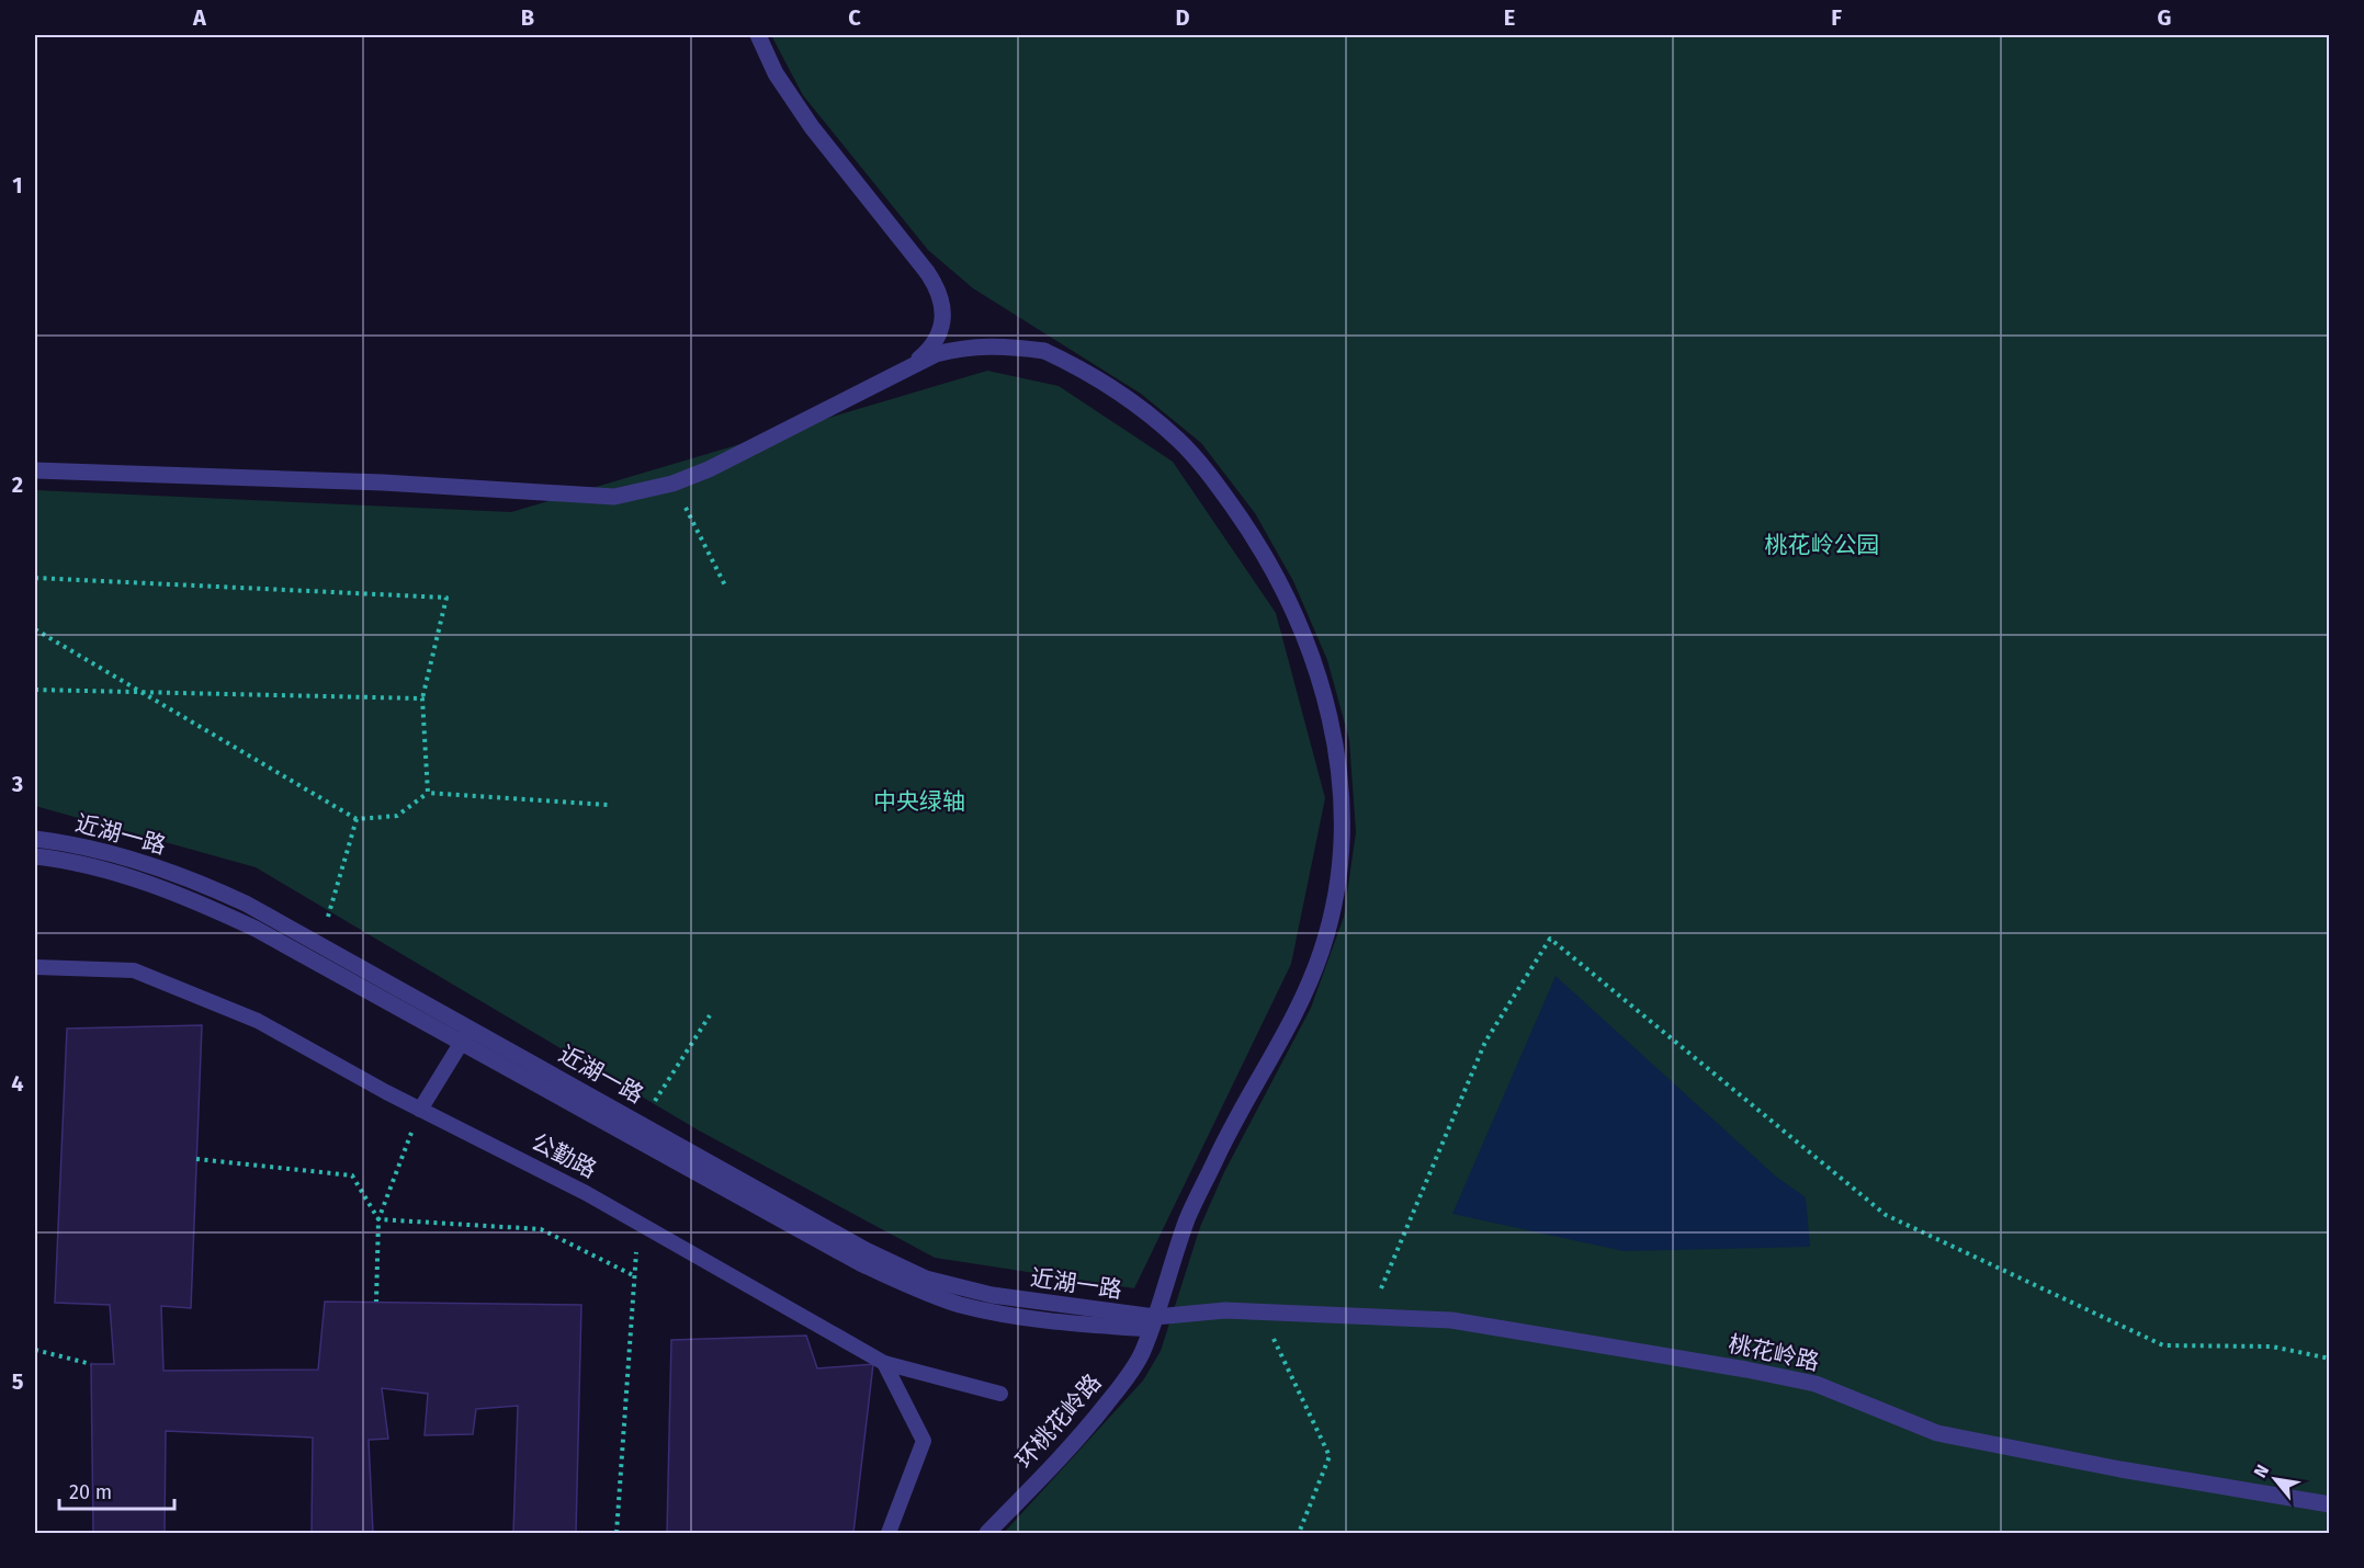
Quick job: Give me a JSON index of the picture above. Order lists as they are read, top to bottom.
{
  "streets": {
    "street": ["近湖一路", "桃花岭路", "环桃花岭路"],
    "lane": ["公勤路"]
  },
  "crossings": [
    ["近湖一路", "桃花岭路"],
    ["近湖一路", "环桃花岭路"],
    ["桃花岭路", "环桃花岭路"]
  ],
  "parks": ["桃花岭公园", "中央绿轴"],
  "scale_bar": "20 m",
  "north": "top left",
  "grid": {
    "columns": [
      "A",
      "B",
      "C",
      "D",
      "E",
      "F",
      "G"
    ],
    "rows": [
      "1",
      "2",
      "3",
      "4",
      "5"
    ]
  }
}
